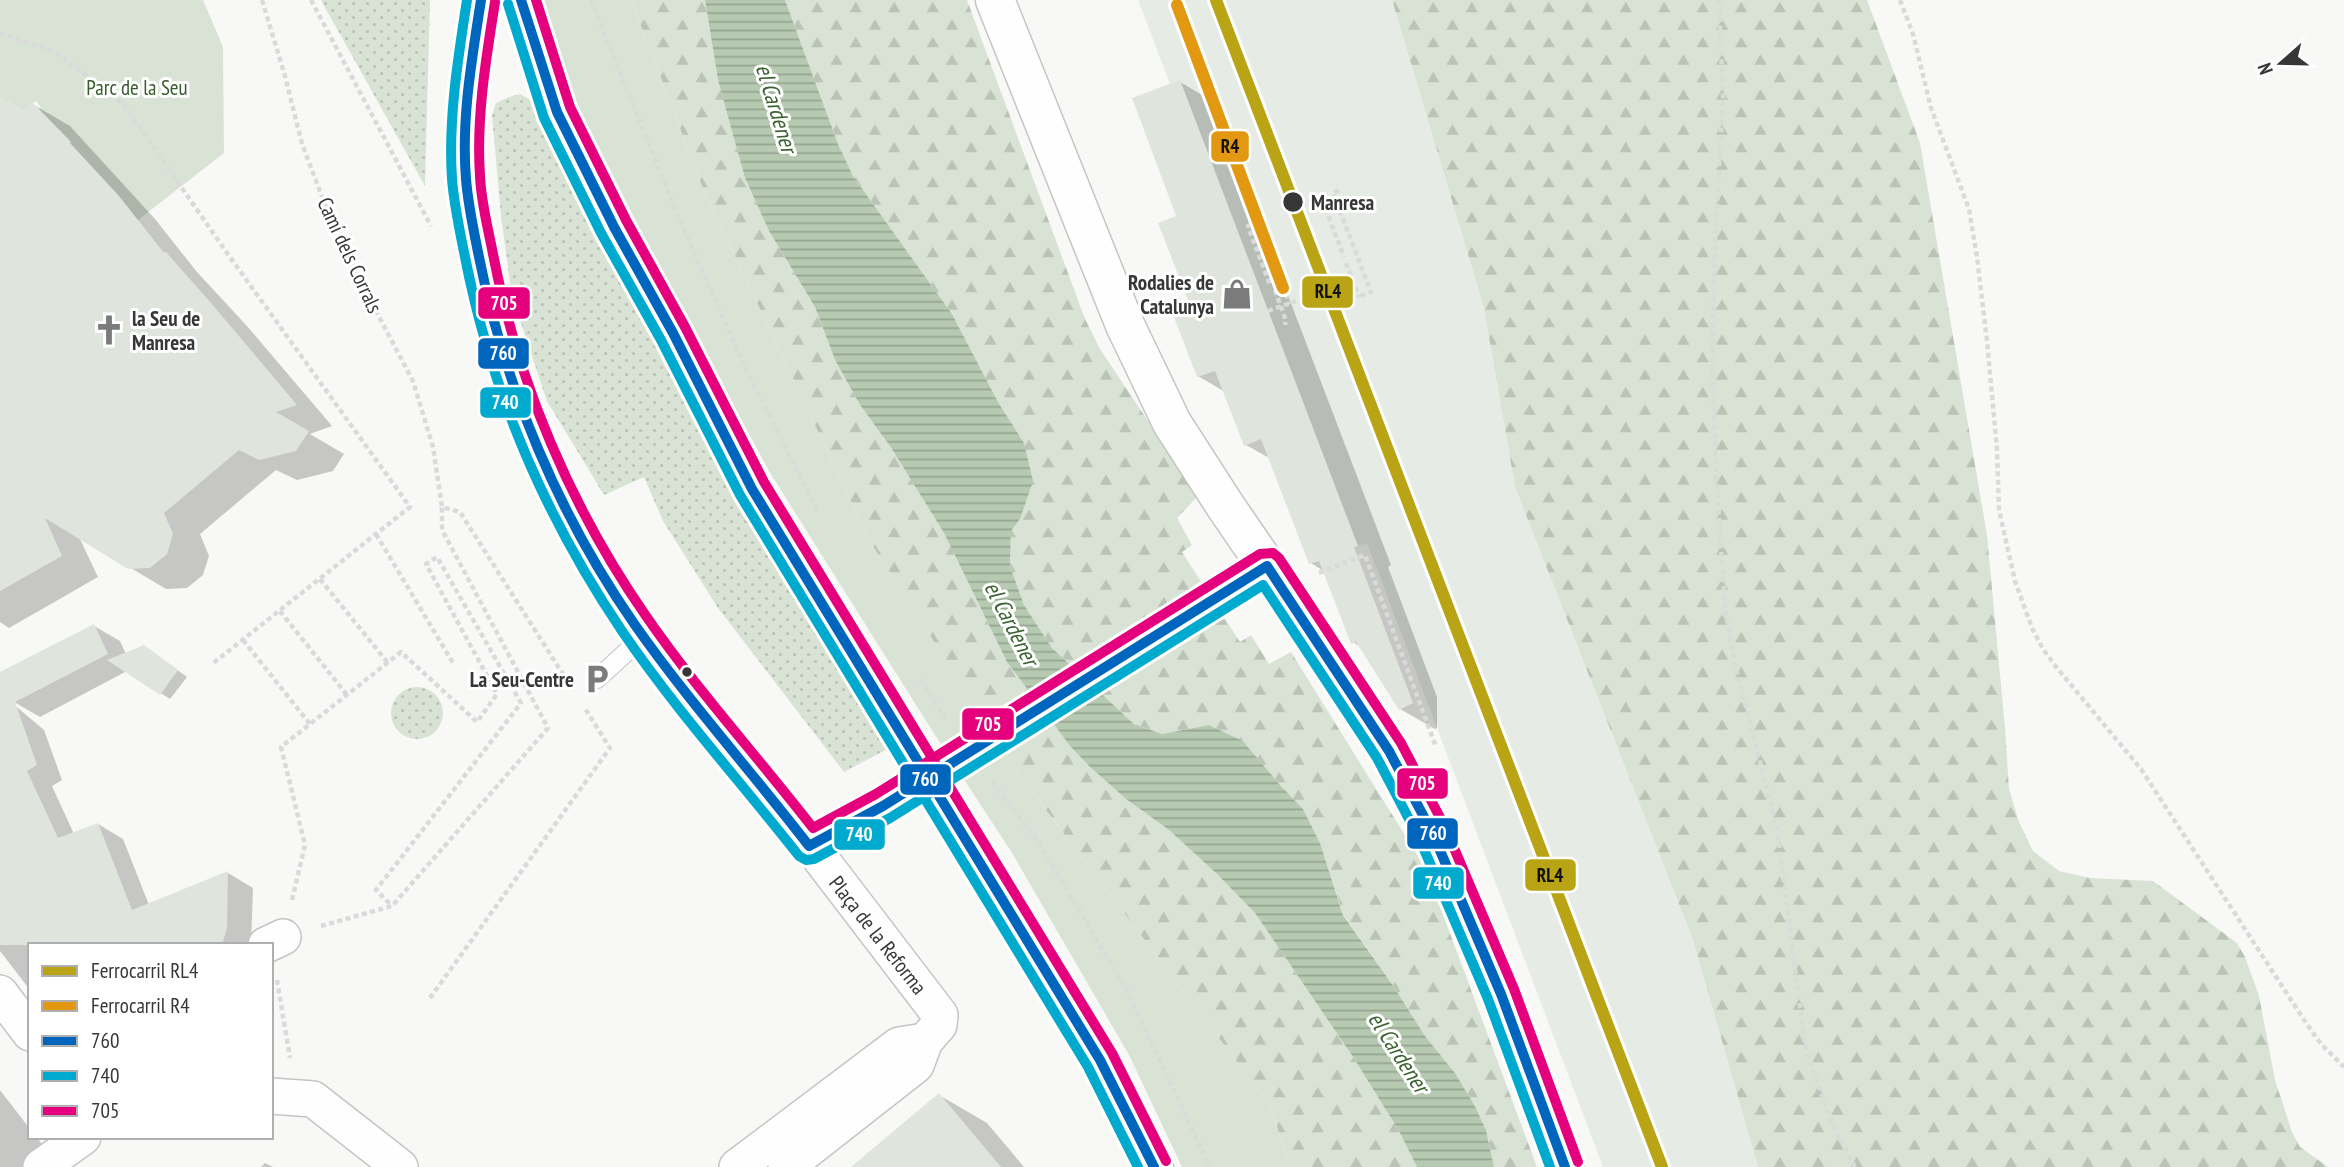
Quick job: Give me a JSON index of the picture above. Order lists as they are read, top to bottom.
{
  "streets": {
    "street": ["Plaça de la Reforma"],
    "path": ["Camí dels Corrals"]
  },
  "water": ["el Cardener"],
  "parks": ["Parc de la Seu"],
  "places": {
    "other": ["Manresa"],
    "shop": ["Rodalies de Catalunya"],
    "church": ["la Seu de Manresa"],
    "parking": ["La Seu-Centre"]
  },
  "lines": [
    "rail line RL4",
    "transit line 760",
    "transit line 740",
    "transit line 705",
    "rail line R4"
  ],
  "legend": [
    "Ferrocarril RL4",
    "Ferrocarril R4",
    "760",
    "740",
    "705"
  ],
  "north": "left"
}
